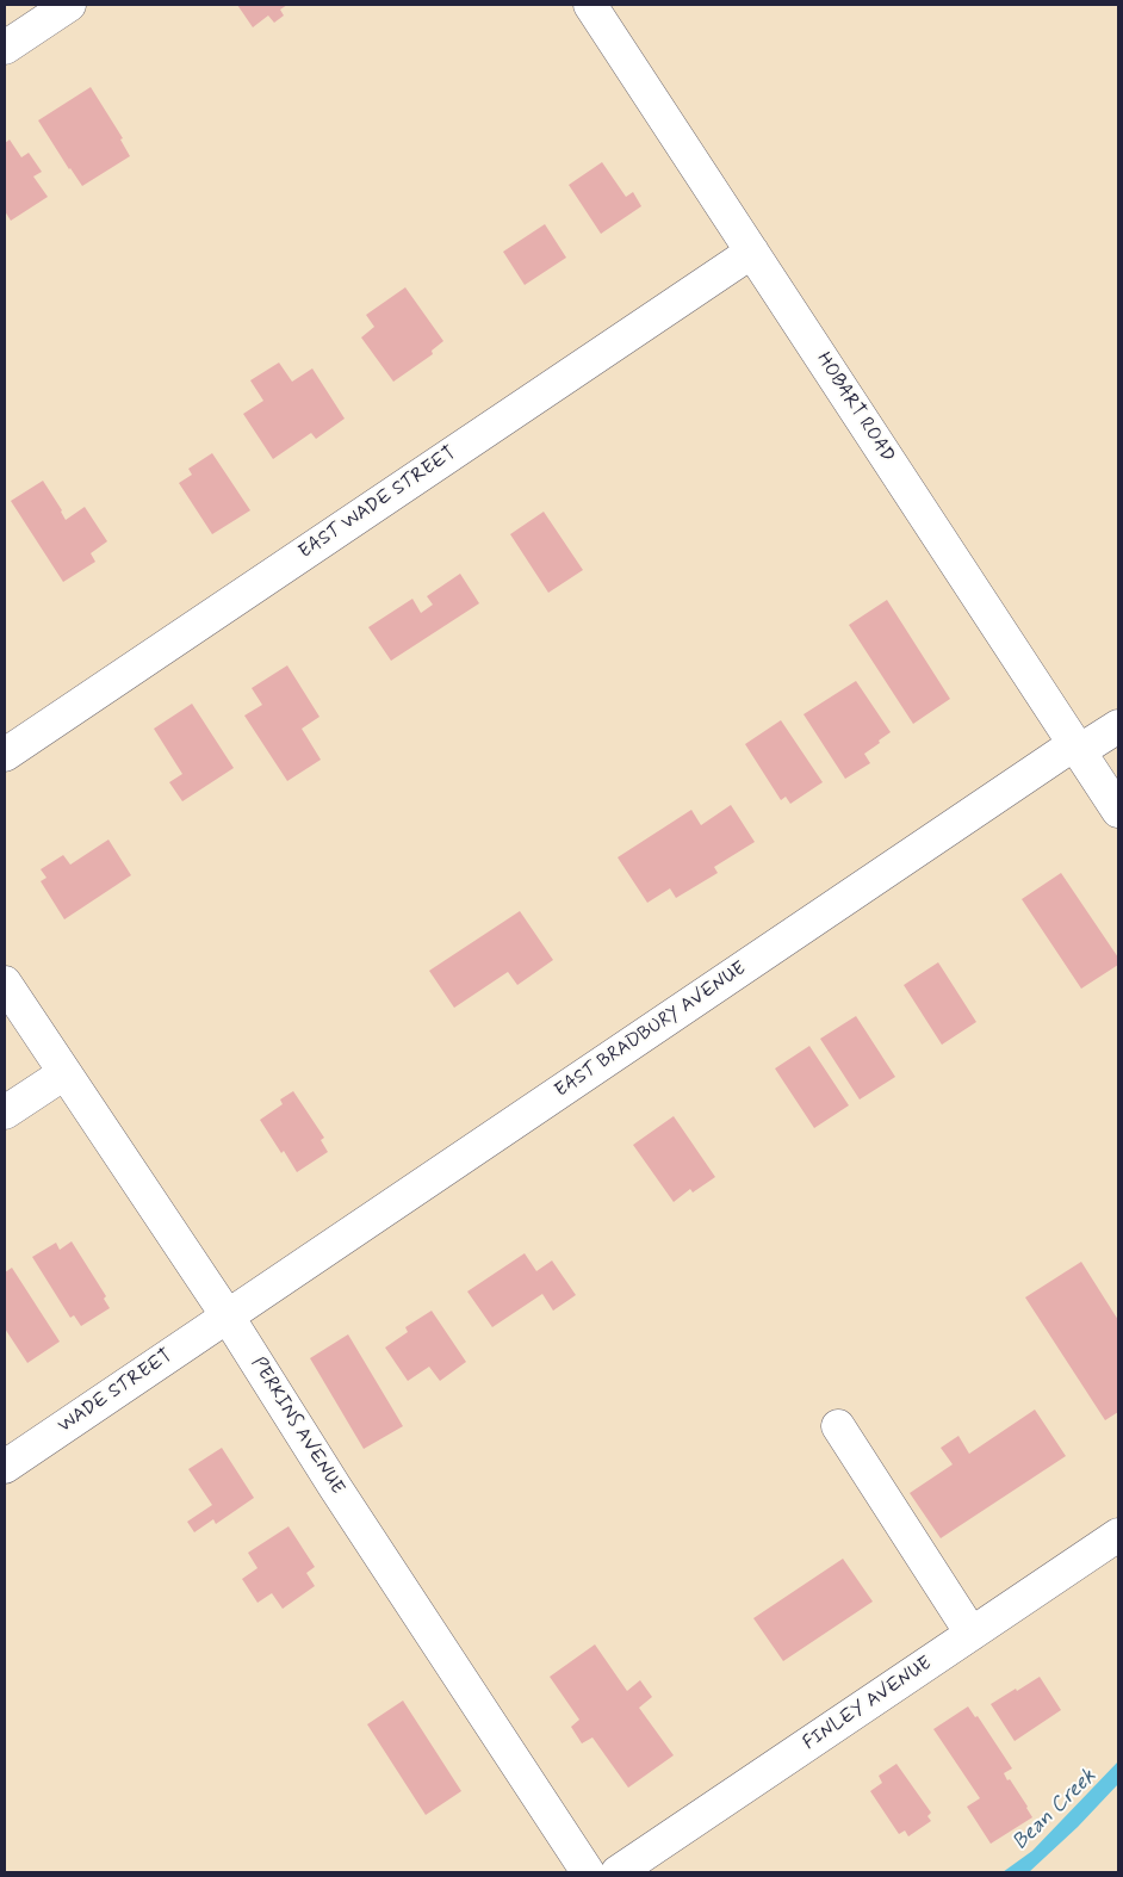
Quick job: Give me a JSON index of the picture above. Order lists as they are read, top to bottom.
{
  "streets": {
    "street": [
      "HOBART ROAD",
      "EAST WADE STREET",
      "EAST BRADBURY AVENUE",
      "WADE STREET",
      "PERKINS AVENUE",
      "FINLEY AVENUE"
    ]
  },
  "crossings": [
    ["HOBART ROAD", "EAST WADE STREET"],
    ["HOBART ROAD", "EAST BRADBURY AVENUE"],
    ["EAST BRADBURY AVENUE", "WADE STREET"],
    ["EAST BRADBURY AVENUE", "PERKINS AVENUE"],
    ["WADE STREET", "PERKINS AVENUE"]
  ],
  "water": ["Bean Creek"]
}
